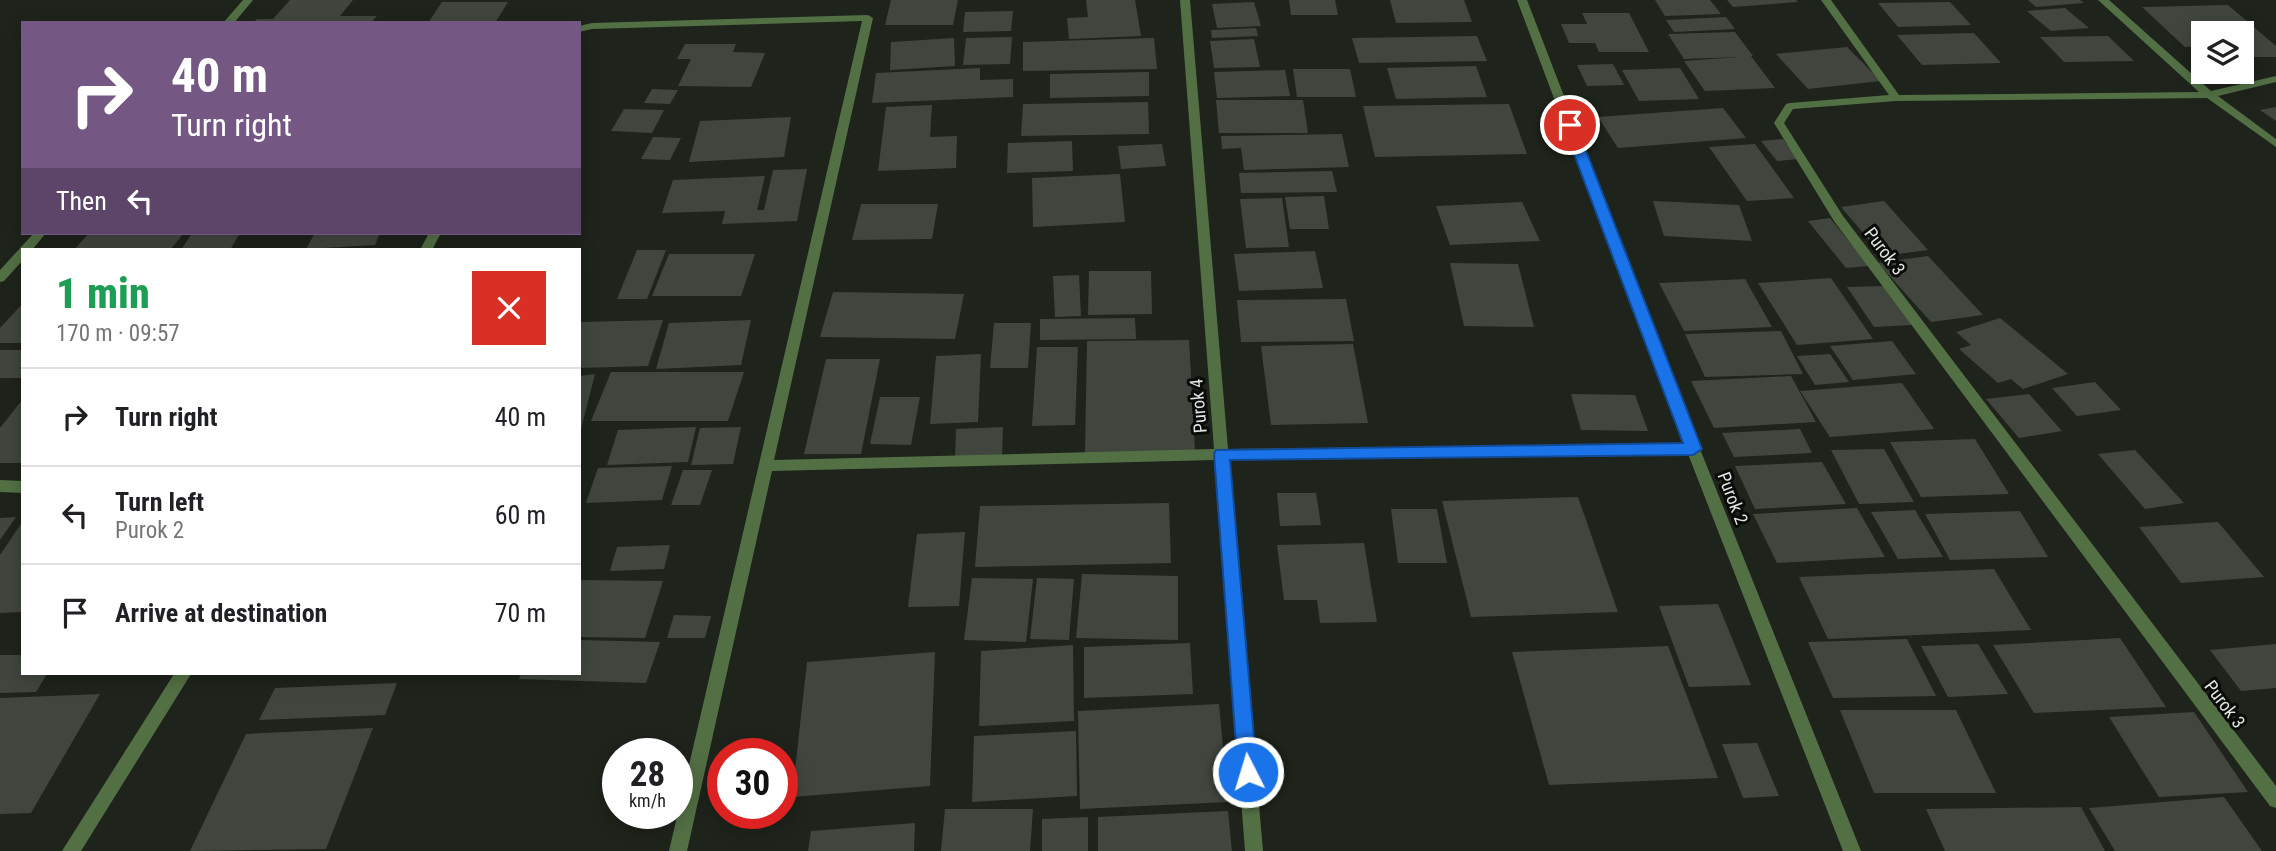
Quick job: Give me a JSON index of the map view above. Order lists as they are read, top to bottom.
{
  "streets": {
    "street": ["Purok 3", "Purok 4", "Purok 2"]
  },
  "page": {
    "turn": ["40 m", "Turn right"],
    "then": "Then",
    "heading": ["1 min", "170 m · 09:57"],
    "list": [
      {
        "name": "Turn right",
        "value": "40 m"
      },
      {
        "name": "Turn left",
        "note": "Purok 2",
        "value": "60 m"
      },
      {
        "name": "Arrive at destination",
        "value": "70 m"
      }
    ],
    "speed": "28 km/h",
    "limit": "30"
  }
}
